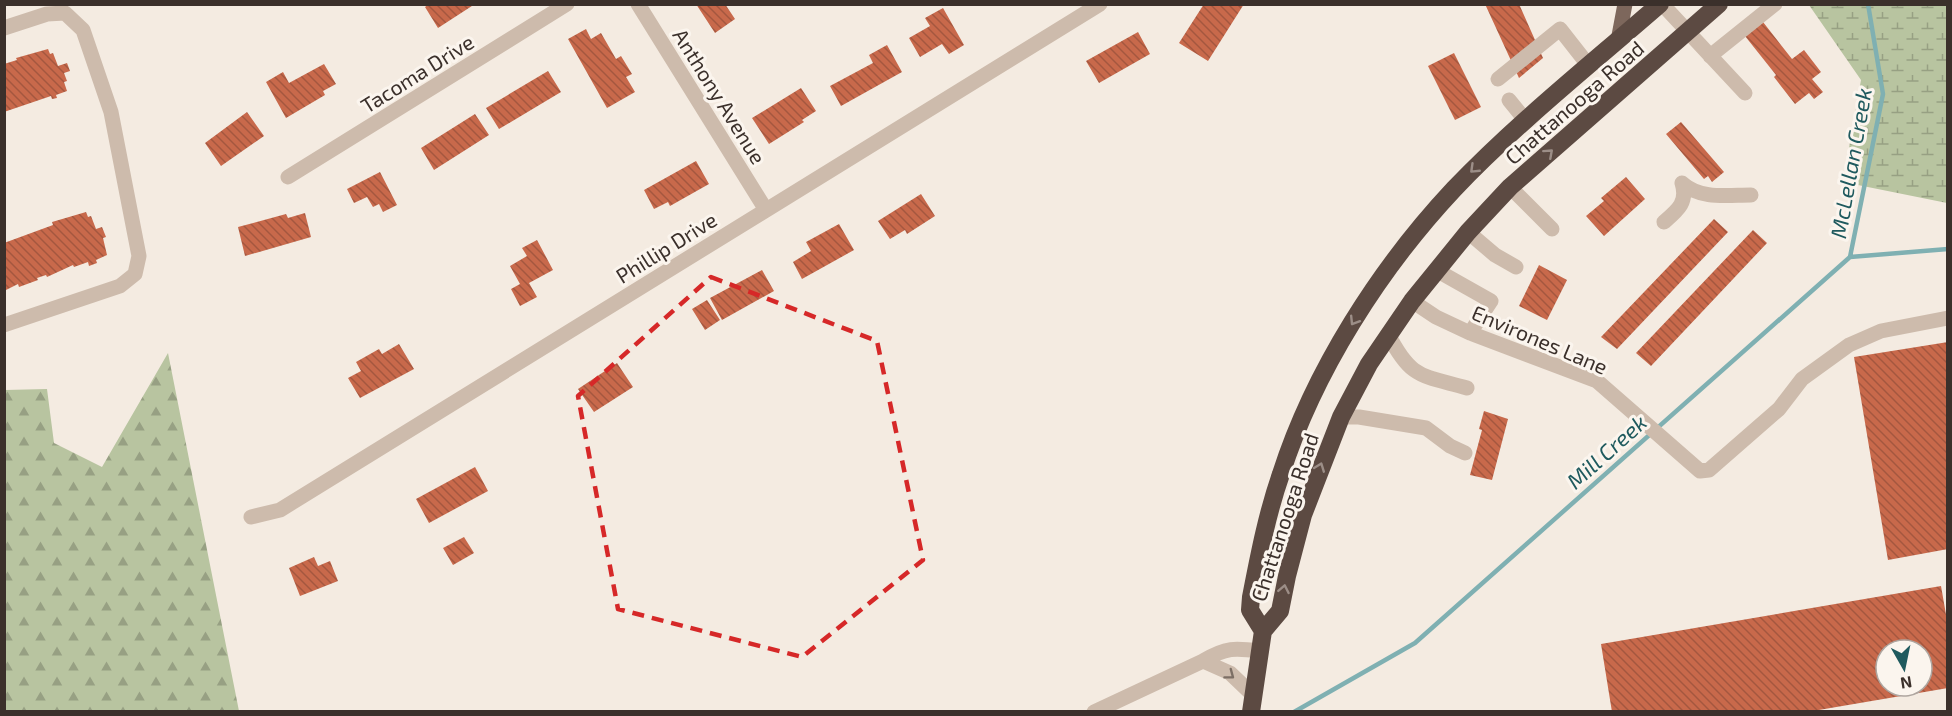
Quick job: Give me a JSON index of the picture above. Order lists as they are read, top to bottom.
{
  "streets": {
    "highway": ["Chattanooga Road"],
    "street": [
      "Tacoma Drive",
      "Anthony Avenue",
      "Phillip Drive",
      "Environes Lane"
    ]
  },
  "crossings": [
    ["Anthony Avenue", "Phillip Drive"],
    ["Chattanooga Road", "Environes Lane"]
  ],
  "water": ["McLellan Creek", "Mill Creek"],
  "north": "bottom"
}
